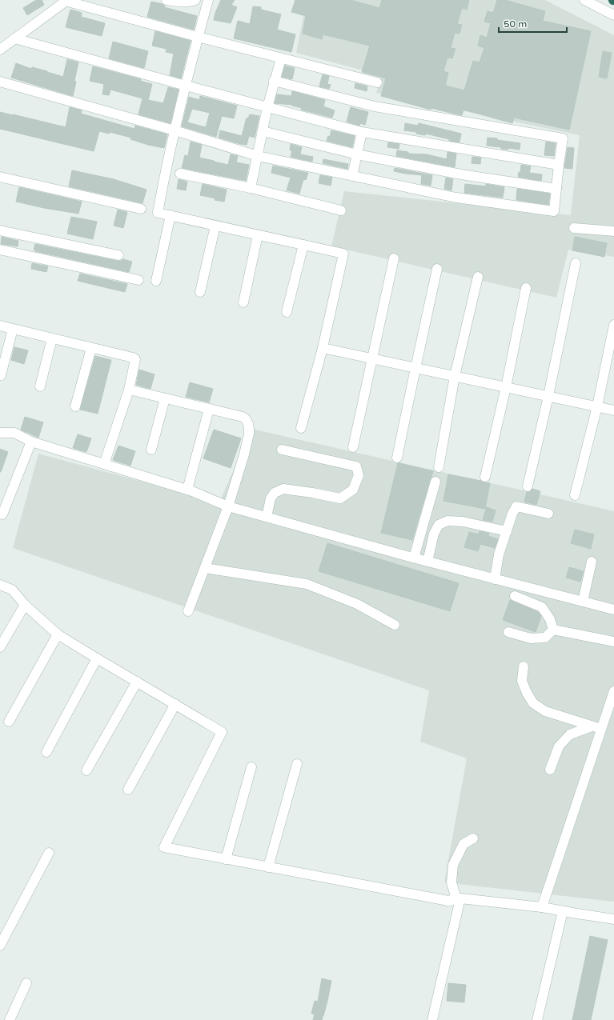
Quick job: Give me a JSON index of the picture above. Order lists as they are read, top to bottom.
{
  "scale_bar": "50 m"
}
